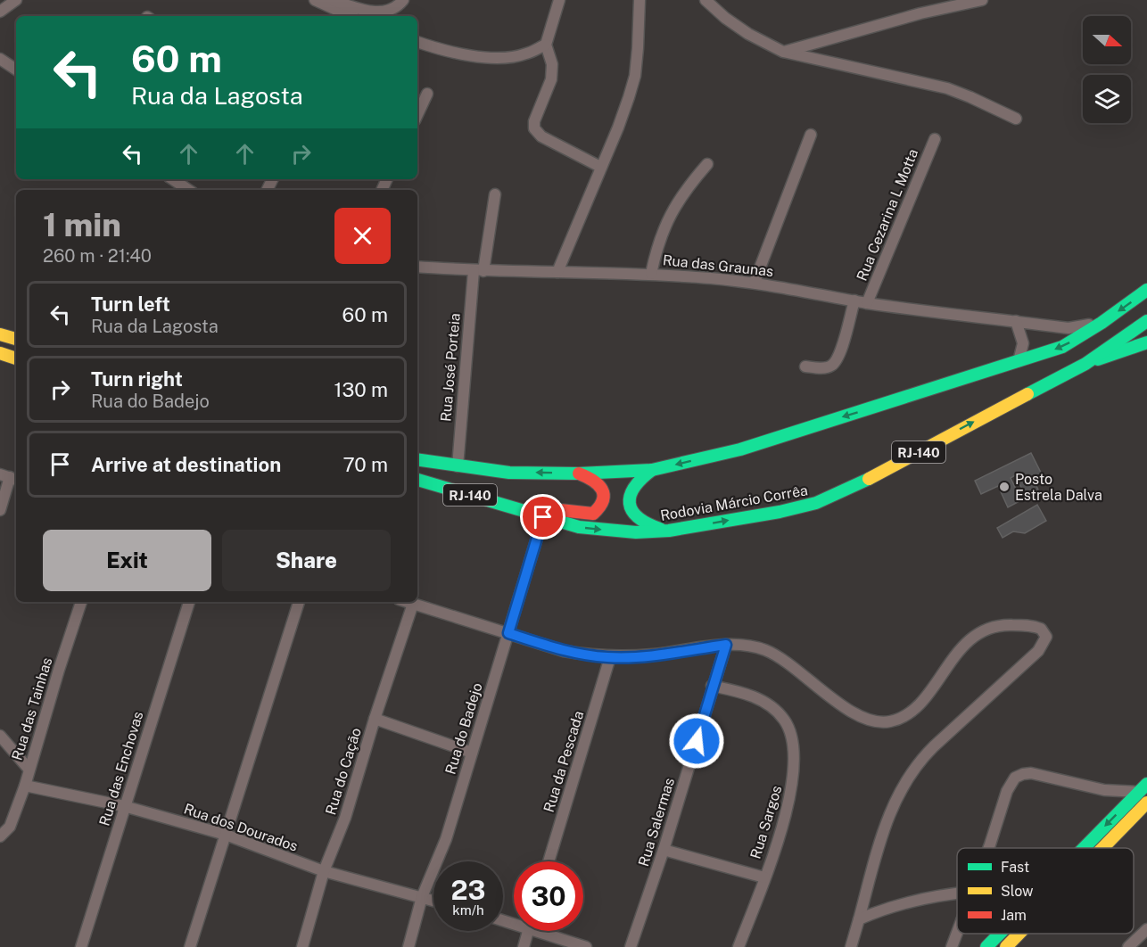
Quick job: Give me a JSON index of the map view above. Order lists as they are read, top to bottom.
{
  "streets": {
    "main road": ["RJ-140", "Rodovia Márcio Corrêa"],
    "street": [
      "Rua Cezarina L Motta",
      "Rua das Graunas",
      "Rua José Porteia",
      "Rua das Tainhas",
      "Rua do Badejo",
      "Rua da Pescada",
      "Rua das Enchovas",
      "Rua do Cação",
      "Rua Salermas",
      "Rua Sargos",
      "Rua dos Dourados"
    ]
  },
  "crossings": [
    ["Rua Cezarina L Motta", "Rua das Graunas"],
    ["Rua das Graunas", "Rua José Porteia"],
    ["Rua das Graunas", "RJ-140"],
    ["Rua José Porteia", "RJ-140"],
    ["Rodovia Márcio Corrêa", "Rua do Badejo"],
    ["Rua das Tainhas", "Rua dos Dourados"],
    ["Rua do Badejo", "Rua dos Dourados"],
    ["Rua das Enchovas", "Rua dos Dourados"],
    ["Rua do Cação", "Rua dos Dourados"],
    ["Rua Salermas", "Rua Sargos"]
  ],
  "places": ["Posto Estrela Dalva"],
  "legend": ["Fast", "Slow", "Jam"],
  "north": "right",
  "page": {
    "turn": ["60 m", "Rua da Lagosta"],
    "heading": ["1 min", "260 m · 21:40"],
    "list": [
      {
        "name": "Turn left",
        "note": "Rua da Lagosta",
        "value": "60 m"
      },
      {
        "name": "Turn right",
        "note": "Rua do Badejo",
        "value": "130 m"
      },
      {
        "name": "Arrive at destination",
        "value": "70 m"
      }
    ],
    "buttons": ["Exit", "Share"],
    "speed": "23 km/h",
    "limit": "30"
  }
}
